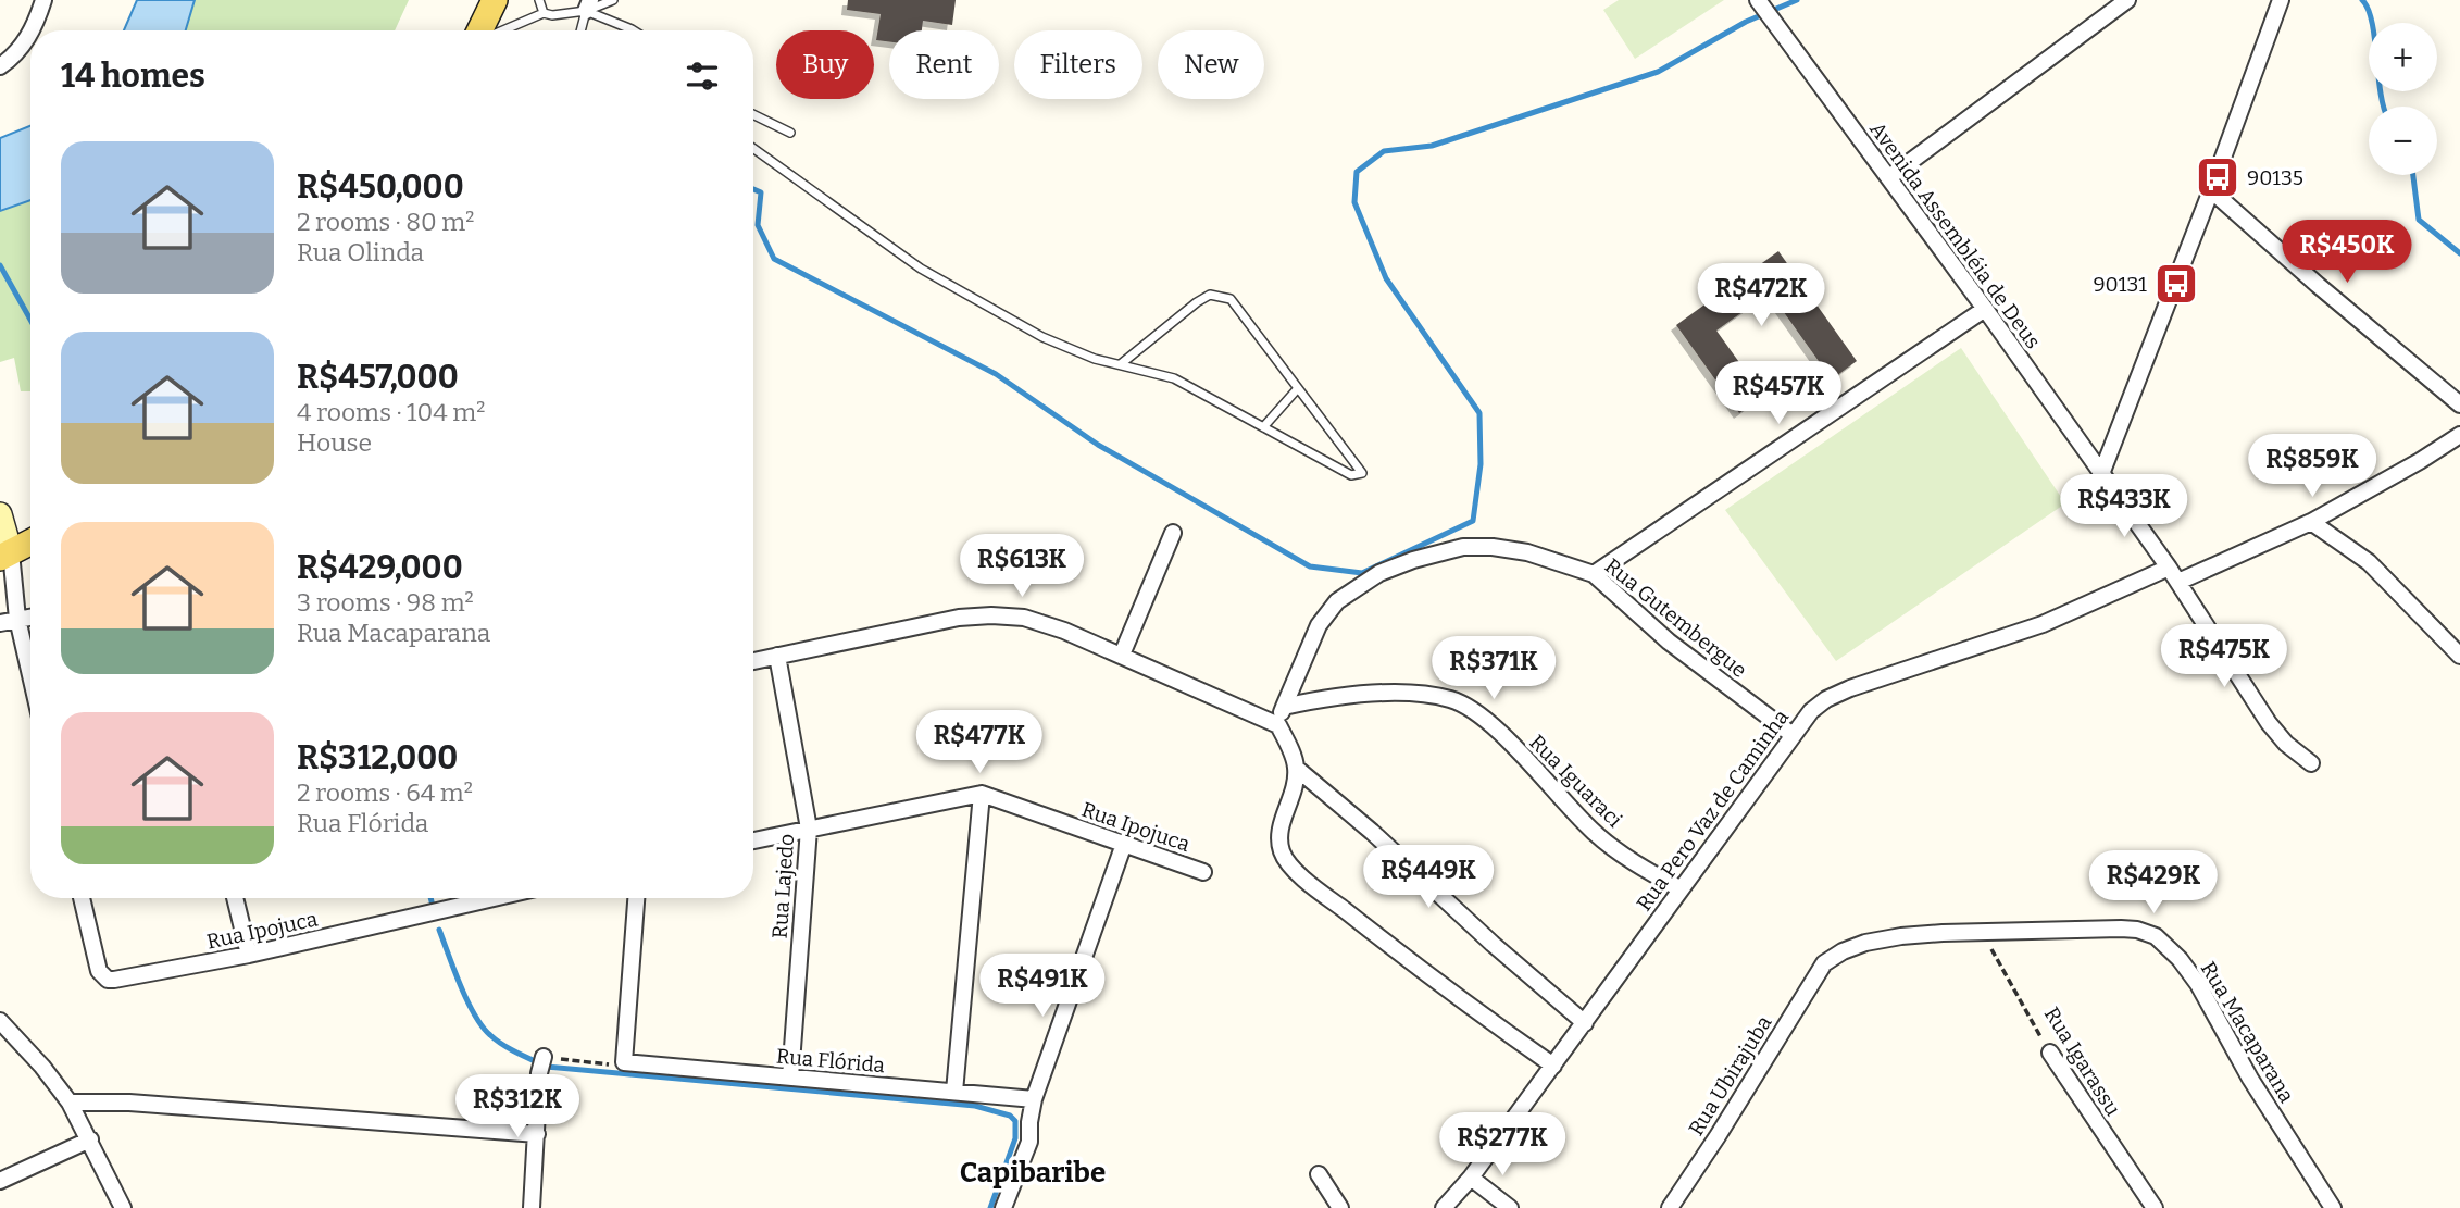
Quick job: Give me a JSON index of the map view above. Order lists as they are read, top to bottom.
{
  "streets": {
    "street": [
      "Avenida Assembléia de Deus",
      "Rua Gutembergue",
      "Rua Iguaraci",
      "Rua Pero Vaz de Caminha",
      "Rua Ipojuca",
      "Rua Lajedo",
      "Rua Macaparana",
      "Rua Flórida",
      "Rua Igarassu",
      "Rua Ubirajuba"
    ]
  },
  "crossings": [
    ["Avenida Assembléia de Deus", "Rua Pero Vaz de Caminha"],
    ["Rua Gutembergue", "Rua Iguaraci"],
    ["Rua Gutembergue", "Rua Pero Vaz de Caminha"],
    ["Rua Iguaraci", "Rua Pero Vaz de Caminha"],
    ["Rua Lajedo", "Rua Flórida"],
    ["Rua Macaparana", "Rua Igarassu"],
    ["Rua Macaparana", "Rua Ubirajuba"]
  ],
  "districts": ["Capibaribe"],
  "places": {
    "bus stop": ["90135", "90131"]
  },
  "page": {
    "map_buttons": ["+", "−"],
    "chip": [
      "Buy",
      "Rent",
      "Filters",
      "New"
    ],
    "heading": "14 homes",
    "list": [
      {
        "name": "R$450,000",
        "note": "2 rooms · 80 m² · Rua Olinda"
      },
      {
        "name": "R$457,000",
        "note": "4 rooms · 104 m² · House"
      },
      {
        "name": "R$429,000",
        "note": "3 rooms · 98 m² · Rua Macaparana"
      },
      {
        "name": "R$312,000",
        "note": "2 rooms · 64 m² · Rua Flórida"
      }
    ],
    "price": [
      "R$450K",
      "R$472K",
      "R$457K",
      "R$859K",
      "R$433K",
      "R$613K",
      "R$475K",
      "R$371K",
      "R$477K",
      "R$449K",
      "R$429K",
      "R$491K",
      "R$312K",
      "R$277K"
    ]
  }
}
